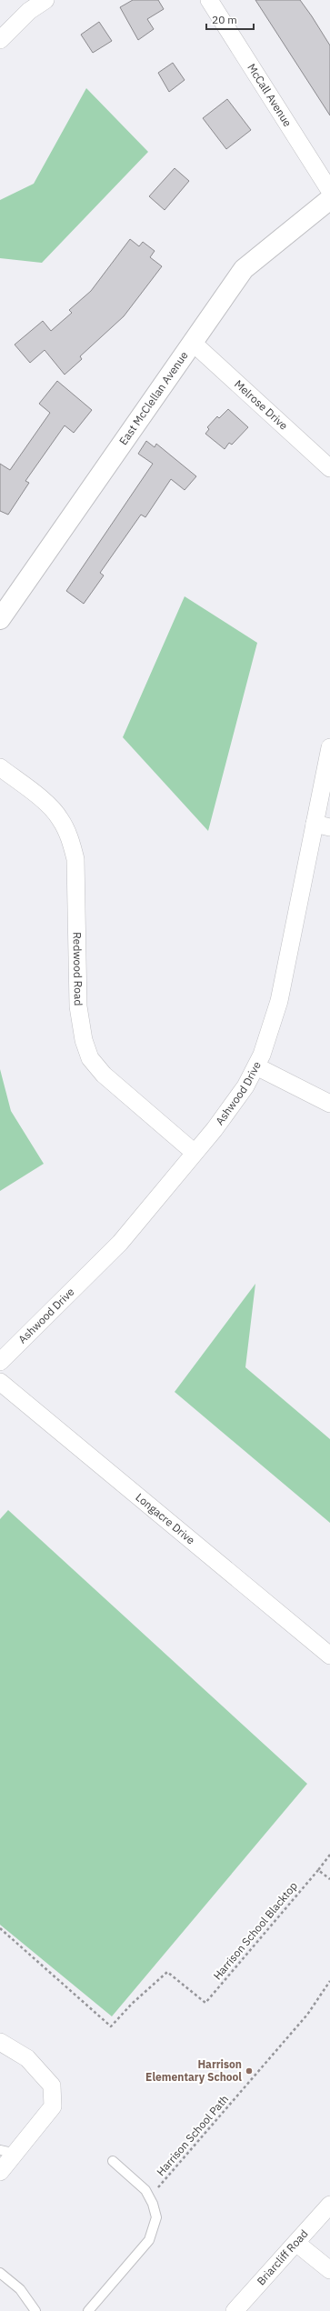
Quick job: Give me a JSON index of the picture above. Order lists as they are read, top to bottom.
{
  "streets": {
    "street": [
      "McCall Avenue",
      "East McClellan Avenue",
      "Melrose Drive",
      "Redwood Road",
      "Ashwood Drive",
      "Longacre Drive",
      "Briarcliff Road"
    ],
    "path": ["Harrison School Blacktop", "Harrison School Path"]
  },
  "crossings": [
    ["East McClellan Avenue", "Melrose Drive"],
    ["Redwood Road", "Ashwood Drive"]
  ],
  "places": ["Harrison Elementary School"],
  "scale_bar": "20 m"
}
